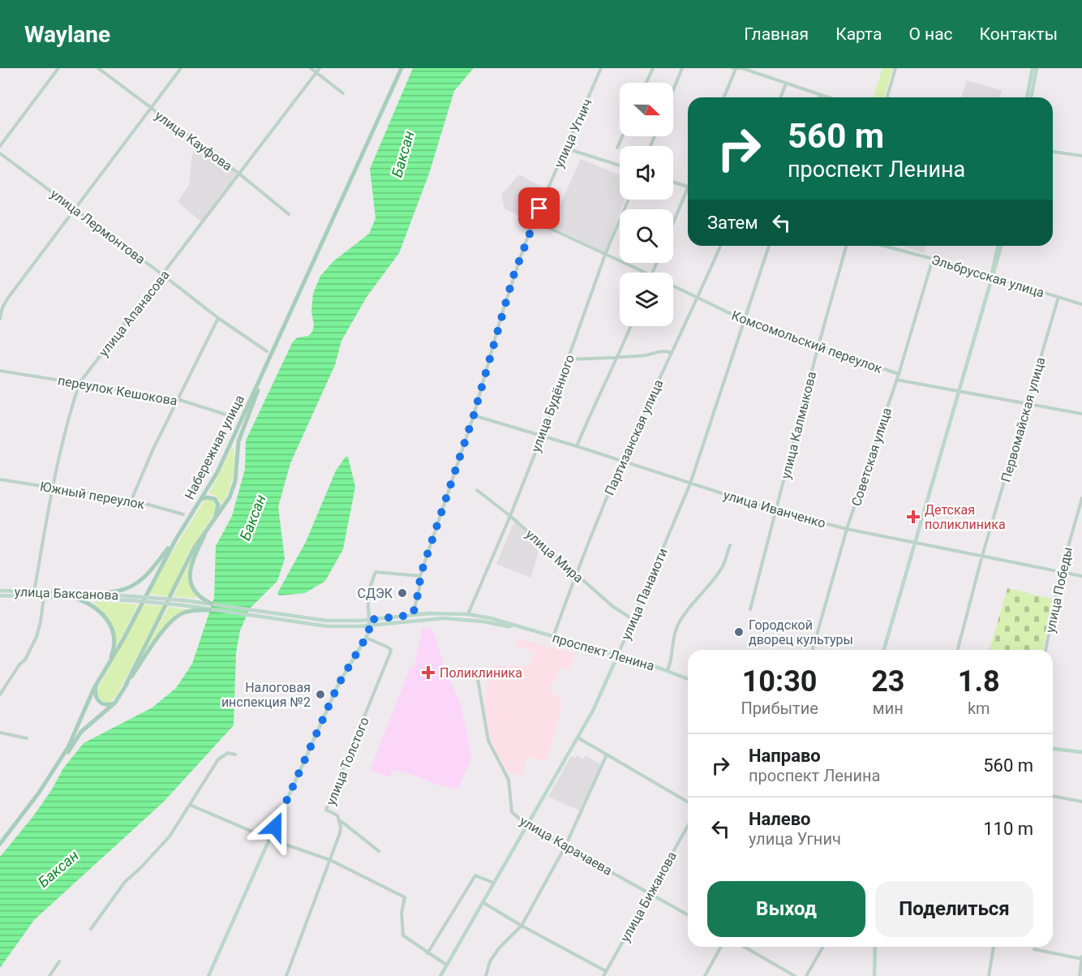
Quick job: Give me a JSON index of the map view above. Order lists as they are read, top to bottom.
{
  "streets": {
    "main road": ["Набережная улица"],
    "street": [
      "улица Угнич",
      "улица Кауфова",
      "улица Лермонтова",
      "Эльбрусская улица",
      "улица Апанасова",
      "Комсомольский переулок",
      "переулок Кешокова",
      "улица Будённого",
      "Первомайская улица",
      "улица Калмыкова",
      "Партизанская улица",
      "Советская улица",
      "Южный переулок",
      "улица Иванченко",
      "улица Мира",
      "улица Победы",
      "улица Баксанова",
      "улица Панаиоти",
      "проспект Ленина",
      "улица Толстого",
      "улица Карачаева",
      "улица Бижанова"
    ]
  },
  "crossings": [
    ["улица Угнич", "Комсомольский переулок"],
    ["улица Угнич", "улица Иванченко"],
    ["улица Угнич", "проспект Ленина"],
    ["улица Кауфова", "улица Апанасова"],
    ["улица Лермонтова", "улица Апанасова"],
    ["Эльбрусская улица", "Первомайская улица"],
    ["Эльбрусская улица", "Советская улица"],
    ["улица Апанасова", "переулок Кешокова"],
    ["улица Апанасова", "Южный переулок"],
    ["улица Апанасова", "улица Баксанова"],
    ["Комсомольский переулок", "улица Будённого"],
    ["Комсомольский переулок", "Первомайская улица"],
    ["Комсомольский переулок", "улица Калмыкова"],
    ["Комсомольский переулок", "Партизанская улица"],
    ["Комсомольский переулок", "Советская улица"],
    ["Комсомольский переулок", "улица Панаиоти"],
    ["улица Будённого", "улица Иванченко"],
    ["улица Будённого", "улица Мира"],
    ["улица Будённого", "проспект Ленина"],
    ["Первомайская улица", "улица Иванченко"],
    ["улица Калмыкова", "улица Иванченко"],
    ["Партизанская улица", "улица Иванченко"],
    ["Партизанская улица", "улица Мира"],
    ["Партизанская улица", "проспект Ленина"],
    ["Советская улица", "улица Иванченко"],
    ["улица Иванченко", "улица Победы"],
    ["улица Иванченко", "улица Панаиоти"],
    ["улица Мира", "улица Панаиоти"],
    ["улица Панаиоти", "проспект Ленина"],
    ["улица Панаиоти", "улица Карачаева"],
    ["улица Карачаева", "улица Бижанова"]
  ],
  "water": ["Баксан"],
  "places": {
    "health": ["Детская поликлиника", "Поликлиника"],
    "other": ["СДЭК", "Городской дворец культуры", "Налоговая инспекция №2"]
  },
  "north": "right",
  "page": {
    "header": "Waylane",
    "nav": [
      "Главная",
      "Карта",
      "О нас",
      "Контакты"
    ],
    "turn": ["560 m", "проспект Ленина"],
    "then": "Затем",
    "eta": [
      "10:30",
      "Прибытие",
      "23",
      "мин",
      "1.8",
      "km"
    ],
    "list": [
      {
        "name": "Направо",
        "note": "проспект Ленина",
        "value": "560 m"
      },
      {
        "name": "Налево",
        "note": "улица Угнич",
        "value": "110 m"
      }
    ],
    "buttons": ["Выход", "Поделиться"]
  }
}
